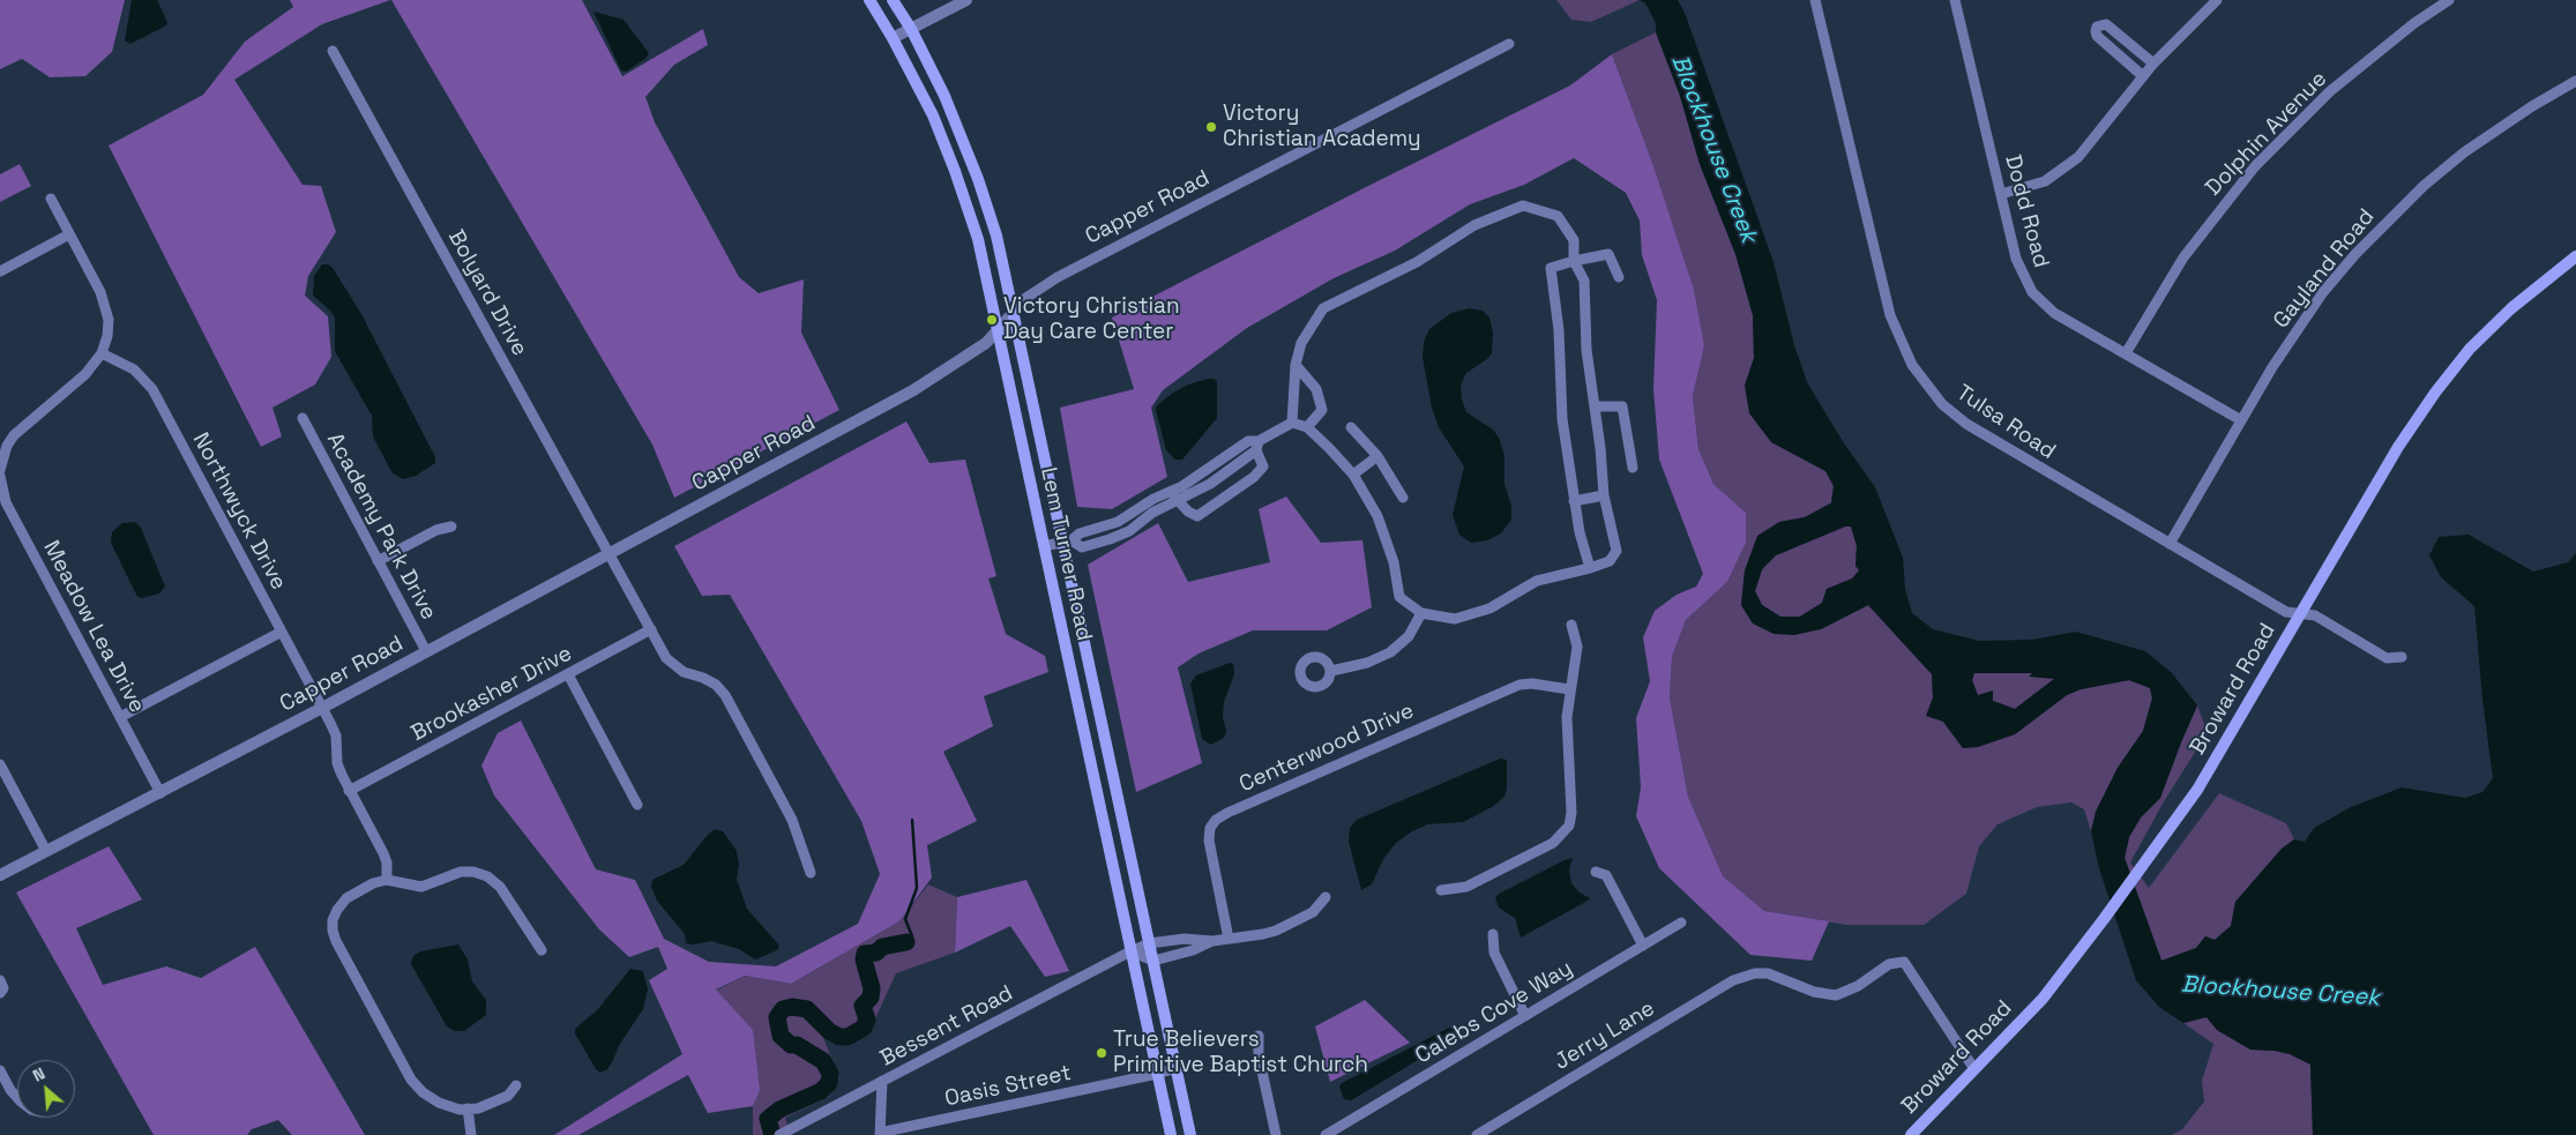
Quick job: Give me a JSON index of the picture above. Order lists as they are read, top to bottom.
{
  "streets": {
    "main road": ["Lem Turner Road", "Broward Road"],
    "street": [
      "Dolphin Avenue",
      "Capper Road",
      "Dodd Road",
      "Gayland Road",
      "Bolyard Drive",
      "Tulsa Road",
      "Northwyck Drive",
      "Academy Park Drive",
      "Meadow Lea Drive",
      "Brookasher Drive",
      "Centerwood Drive",
      "Calebs Cove Way",
      "Bessent Road",
      "Jerry Lane",
      "Oasis Street"
    ]
  },
  "crossings": [
    ["Dolphin Avenue", "Dodd Road"],
    ["Capper Road", "Bolyard Drive"],
    ["Capper Road", "Northwyck Drive"],
    ["Capper Road", "Academy Park Drive"],
    ["Capper Road", "Lem Turner Road"],
    ["Capper Road", "Meadow Lea Drive"],
    ["Dodd Road", "Gayland Road"],
    ["Gayland Road", "Tulsa Road"],
    ["Bolyard Drive", "Brookasher Drive"],
    ["Tulsa Road", "Broward Road"],
    ["Northwyck Drive", "Brookasher Drive"],
    ["Lem Turner Road", "Bessent Road"],
    ["Lem Turner Road", "Oasis Street"],
    ["Broward Road", "Jerry Lane"],
    ["Centerwood Drive", "Bessent Road"]
  ],
  "water": ["Blockhouse Creek"],
  "places": ["Victory Christian Academy", "Victory Christian Day Care Center", "True Believers Primitive Baptist Church"],
  "north": "top left"
}
